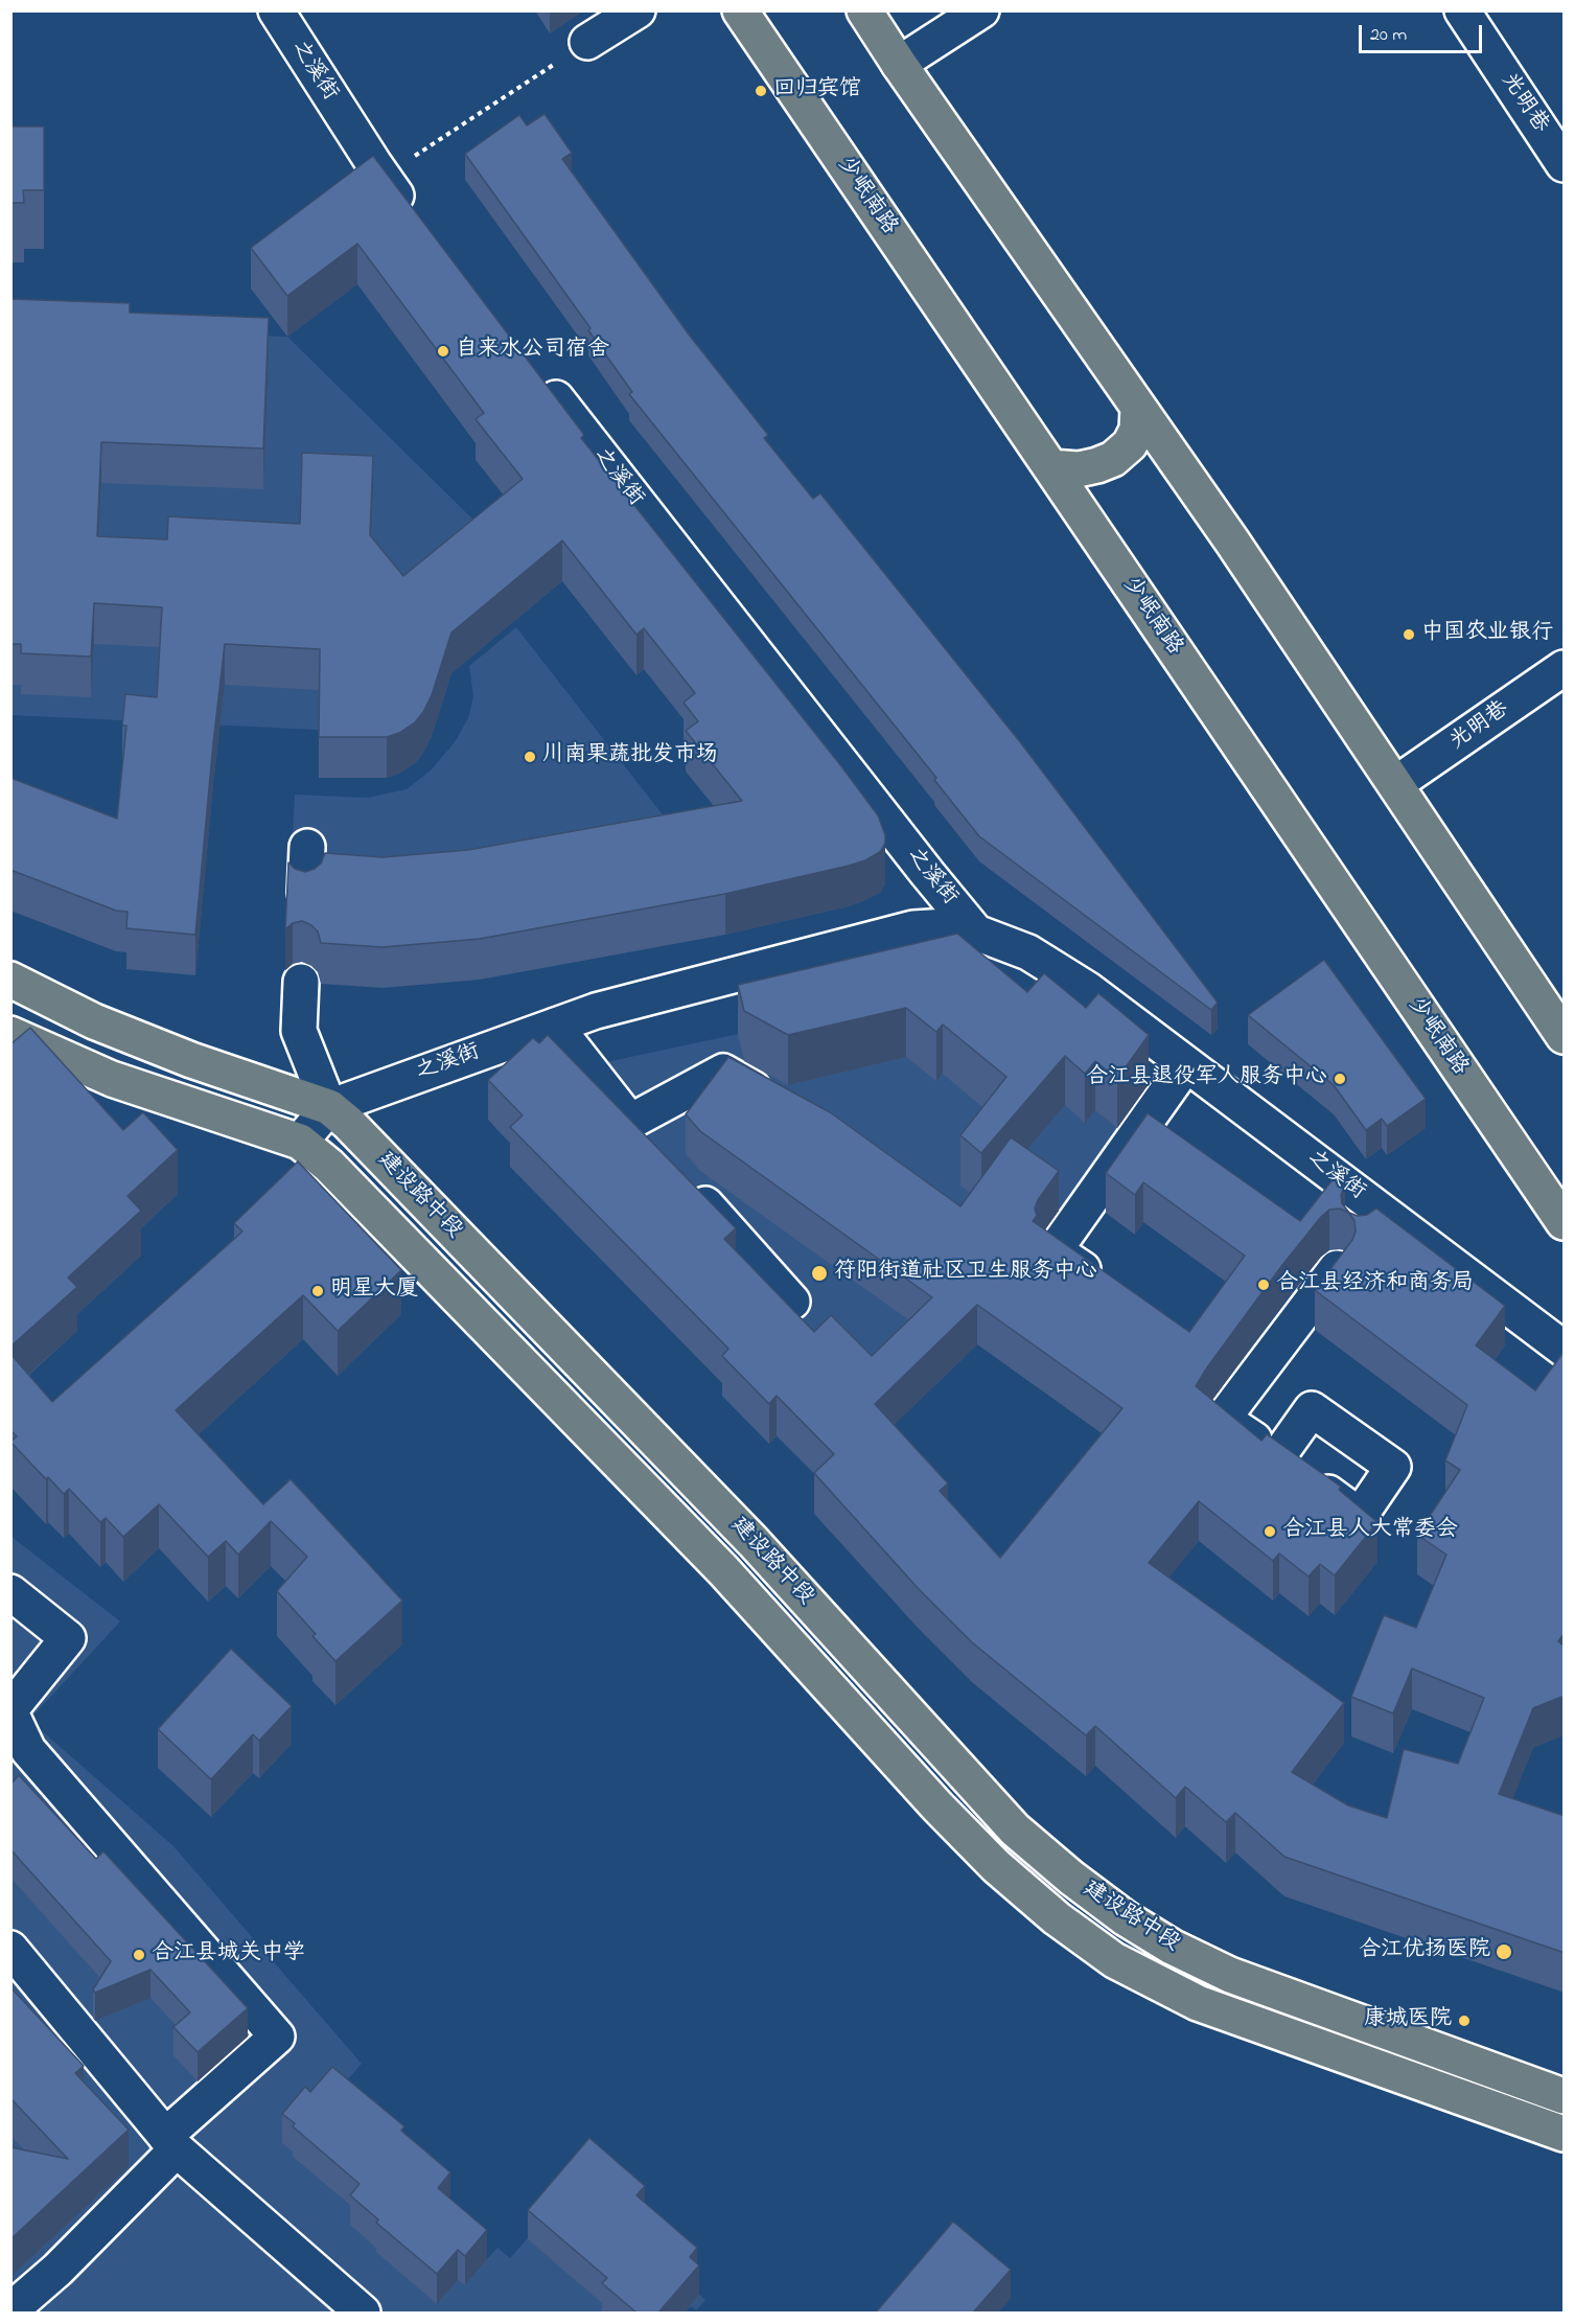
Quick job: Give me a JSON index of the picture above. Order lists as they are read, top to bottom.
{
  "streets": {
    "main road": ["少岷南路", "建设路中段"],
    "street": ["之溪街", "光明巷"]
  },
  "crossings": [
    ["之溪街", "建设路中段"]
  ],
  "places": [
    "回归宾馆",
    "自来水公司宿舍",
    "中国农业银行",
    "川南果蔬批发市场",
    "合江县退役军人服务中心",
    "符阳街道社区卫生服务中心",
    "合江县经济和商务局",
    "明星大厦",
    "合江县人大常委会",
    "合江优扬医院",
    "合江县城关中学",
    "康城医院"
  ],
  "scale_bar": "20 m"
}
